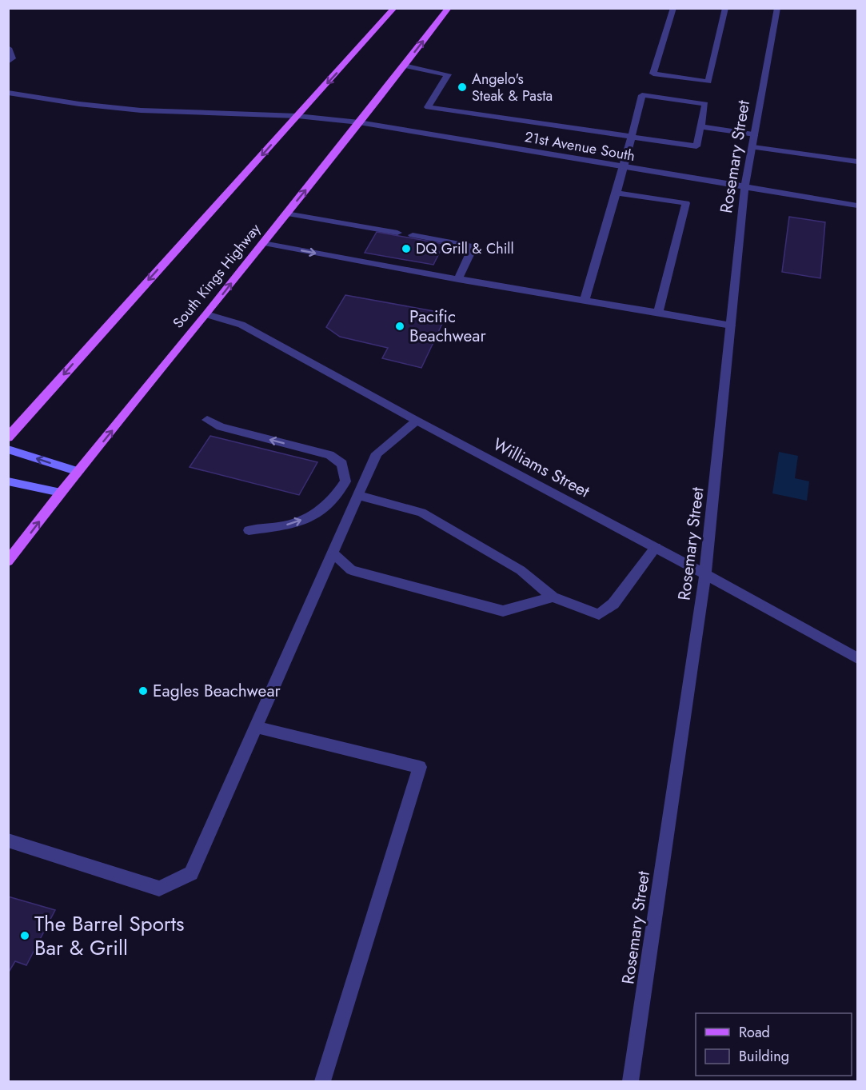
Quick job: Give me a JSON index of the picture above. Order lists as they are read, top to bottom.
{
  "streets": {
    "main road": ["South Kings Highway"],
    "street": ["21st Avenue South", "Rosemary Street", "Williams Street"]
  },
  "crossings": [
    ["21st Avenue South", "Rosemary Street"],
    ["21st Avenue South", "South Kings Highway"],
    ["Rosemary Street", "Williams Street"],
    ["South Kings Highway", "Williams Street"]
  ],
  "places": [
    "Angelo's Steak & Pasta",
    "DQ Grill & Chill",
    "Pacific Beachwear",
    "Eagles Beachwear",
    "The Barrel Sports Bar & Grill"
  ],
  "legend": ["Road", "Building"]
}
